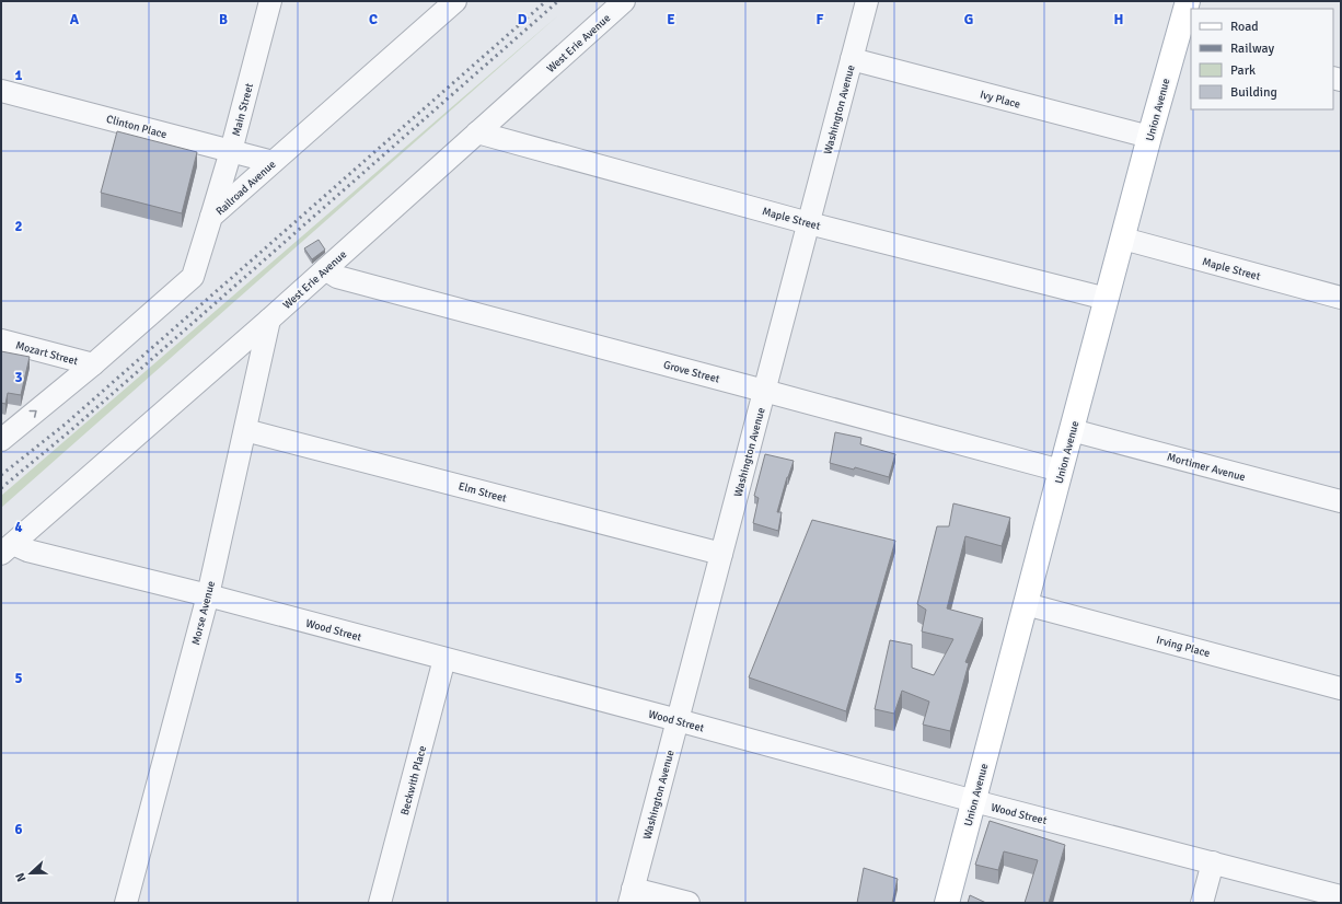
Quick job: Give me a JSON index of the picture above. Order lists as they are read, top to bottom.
{
  "streets": {
    "main road": ["Union Avenue"],
    "street": [
      "West Erie Avenue",
      "Ivy Place",
      "Main Street",
      "Washington Avenue",
      "Clinton Place",
      "Railroad Avenue",
      "Maple Street",
      "Mozart Street",
      "Grove Street",
      "Mortimer Avenue",
      "Elm Street",
      "Morse Avenue",
      "Wood Street",
      "Irving Place",
      "Beckwith Place"
    ]
  },
  "crossings": [
    ["West Erie Avenue", "Maple Street"],
    ["West Erie Avenue", "Grove Street"],
    ["West Erie Avenue", "Morse Avenue"],
    ["West Erie Avenue", "Wood Street"],
    ["Ivy Place", "Washington Avenue"],
    ["Ivy Place", "Union Avenue"],
    ["Main Street", "Clinton Place"],
    ["Main Street", "Railroad Avenue"],
    ["Washington Avenue", "Maple Street"],
    ["Washington Avenue", "Grove Street"],
    ["Washington Avenue", "Elm Street"],
    ["Washington Avenue", "Wood Street"],
    ["Union Avenue", "Maple Street"],
    ["Union Avenue", "Grove Street"],
    ["Union Avenue", "Mortimer Avenue"],
    ["Union Avenue", "Wood Street"],
    ["Union Avenue", "Irving Place"],
    ["Clinton Place", "Railroad Avenue"],
    ["Railroad Avenue", "Mozart Street"],
    ["Elm Street", "Morse Avenue"],
    ["Morse Avenue", "Wood Street"],
    ["Wood Street", "Beckwith Place"]
  ],
  "legend": [
    "Road",
    "Railway",
    "Park",
    "Building"
  ],
  "north": "left",
  "grid": {
    "columns": [
      "A",
      "B",
      "C",
      "D",
      "E",
      "F",
      "G",
      "H"
    ],
    "rows": [
      "1",
      "2",
      "3",
      "4",
      "5",
      "6"
    ]
  }
}
